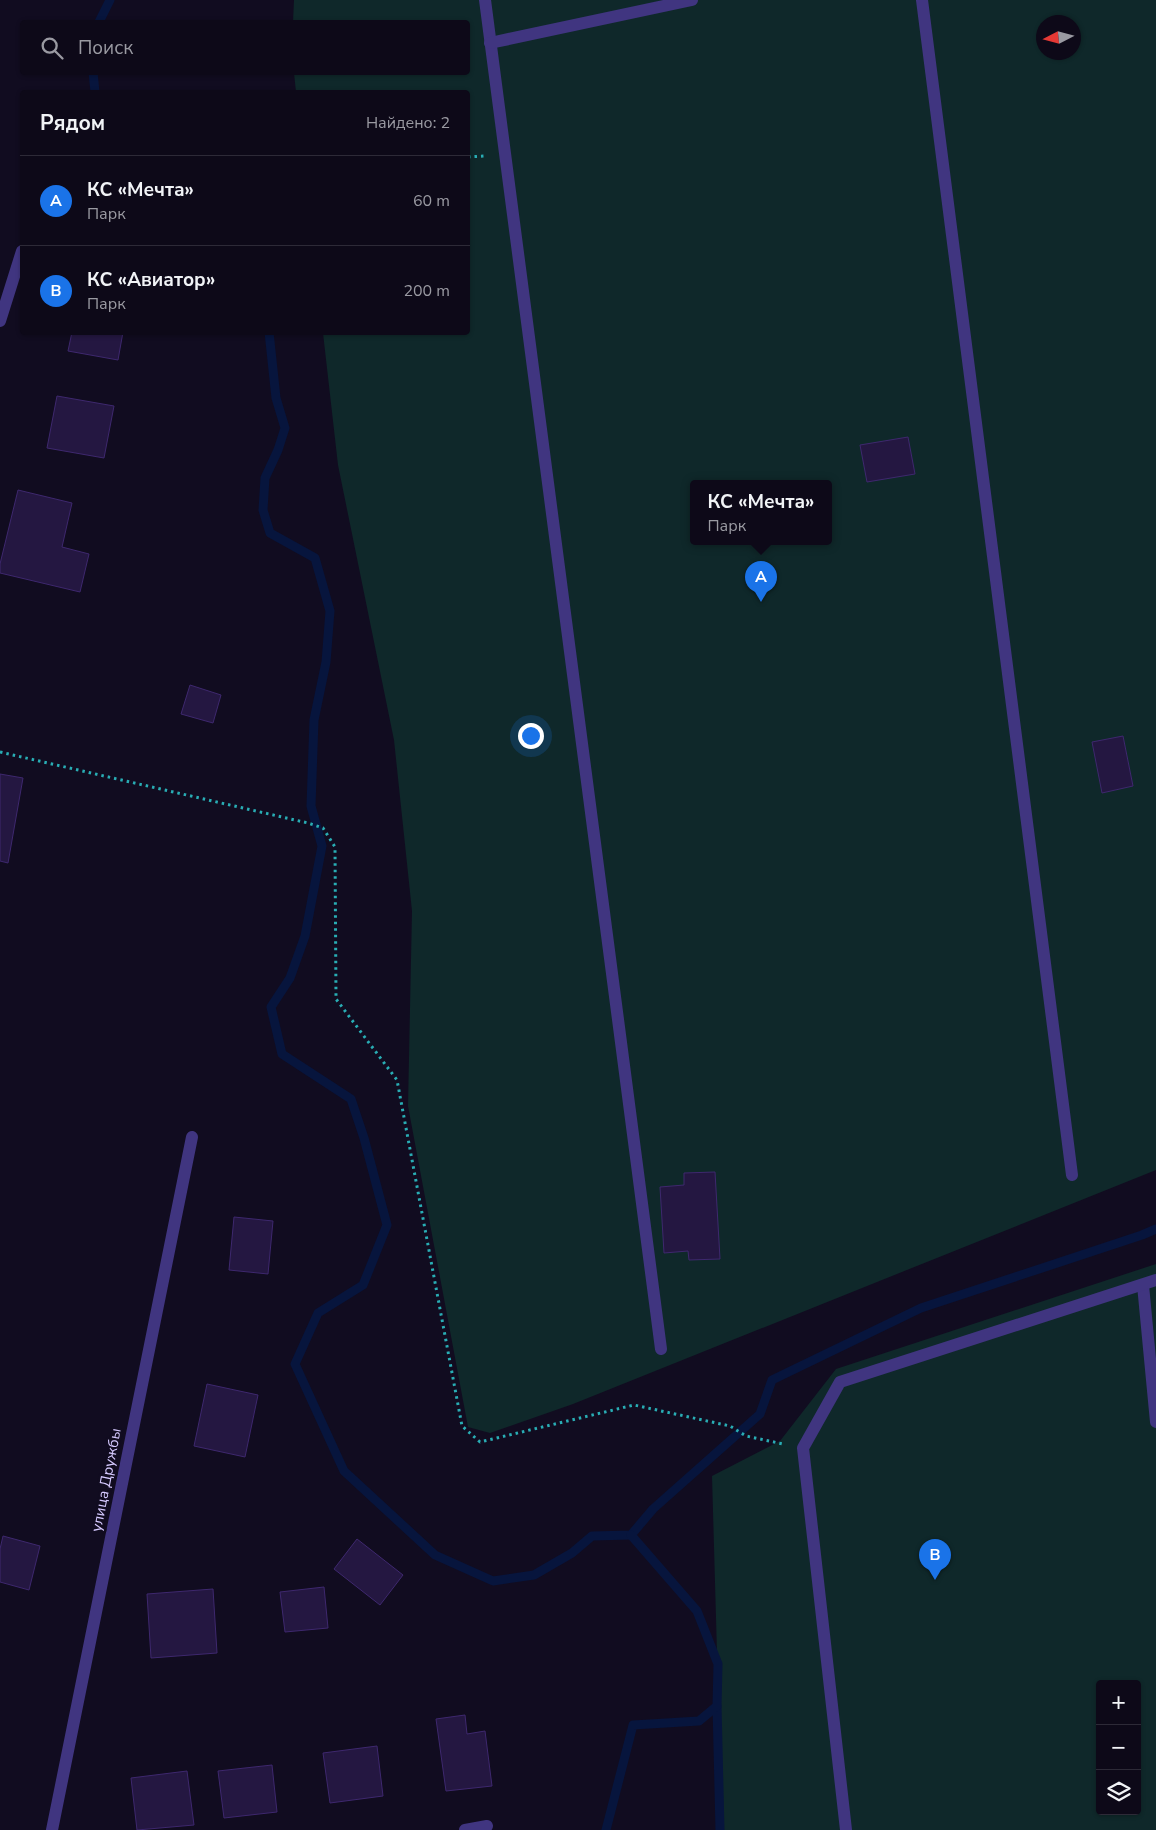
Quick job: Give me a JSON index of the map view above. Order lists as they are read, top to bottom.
{
  "streets": {
    "street": ["улица Дружбы"]
  },
  "north": "left",
  "page": {
    "search": "Поиск",
    "heading": ["Рядом", "Найдено: 2"],
    "list": [
      {
        "mark": "A",
        "name": "КС «Мечта»",
        "note": "Парк",
        "value": "60 m"
      },
      {
        "mark": "B",
        "name": "КС «Авиатор»",
        "note": "Парк",
        "value": "200 m"
      }
    ],
    "popup": ["КС «Мечта»", "Парк"],
    "pins": ["A", "B"],
    "map_buttons": ["+", "−"]
  }
}
